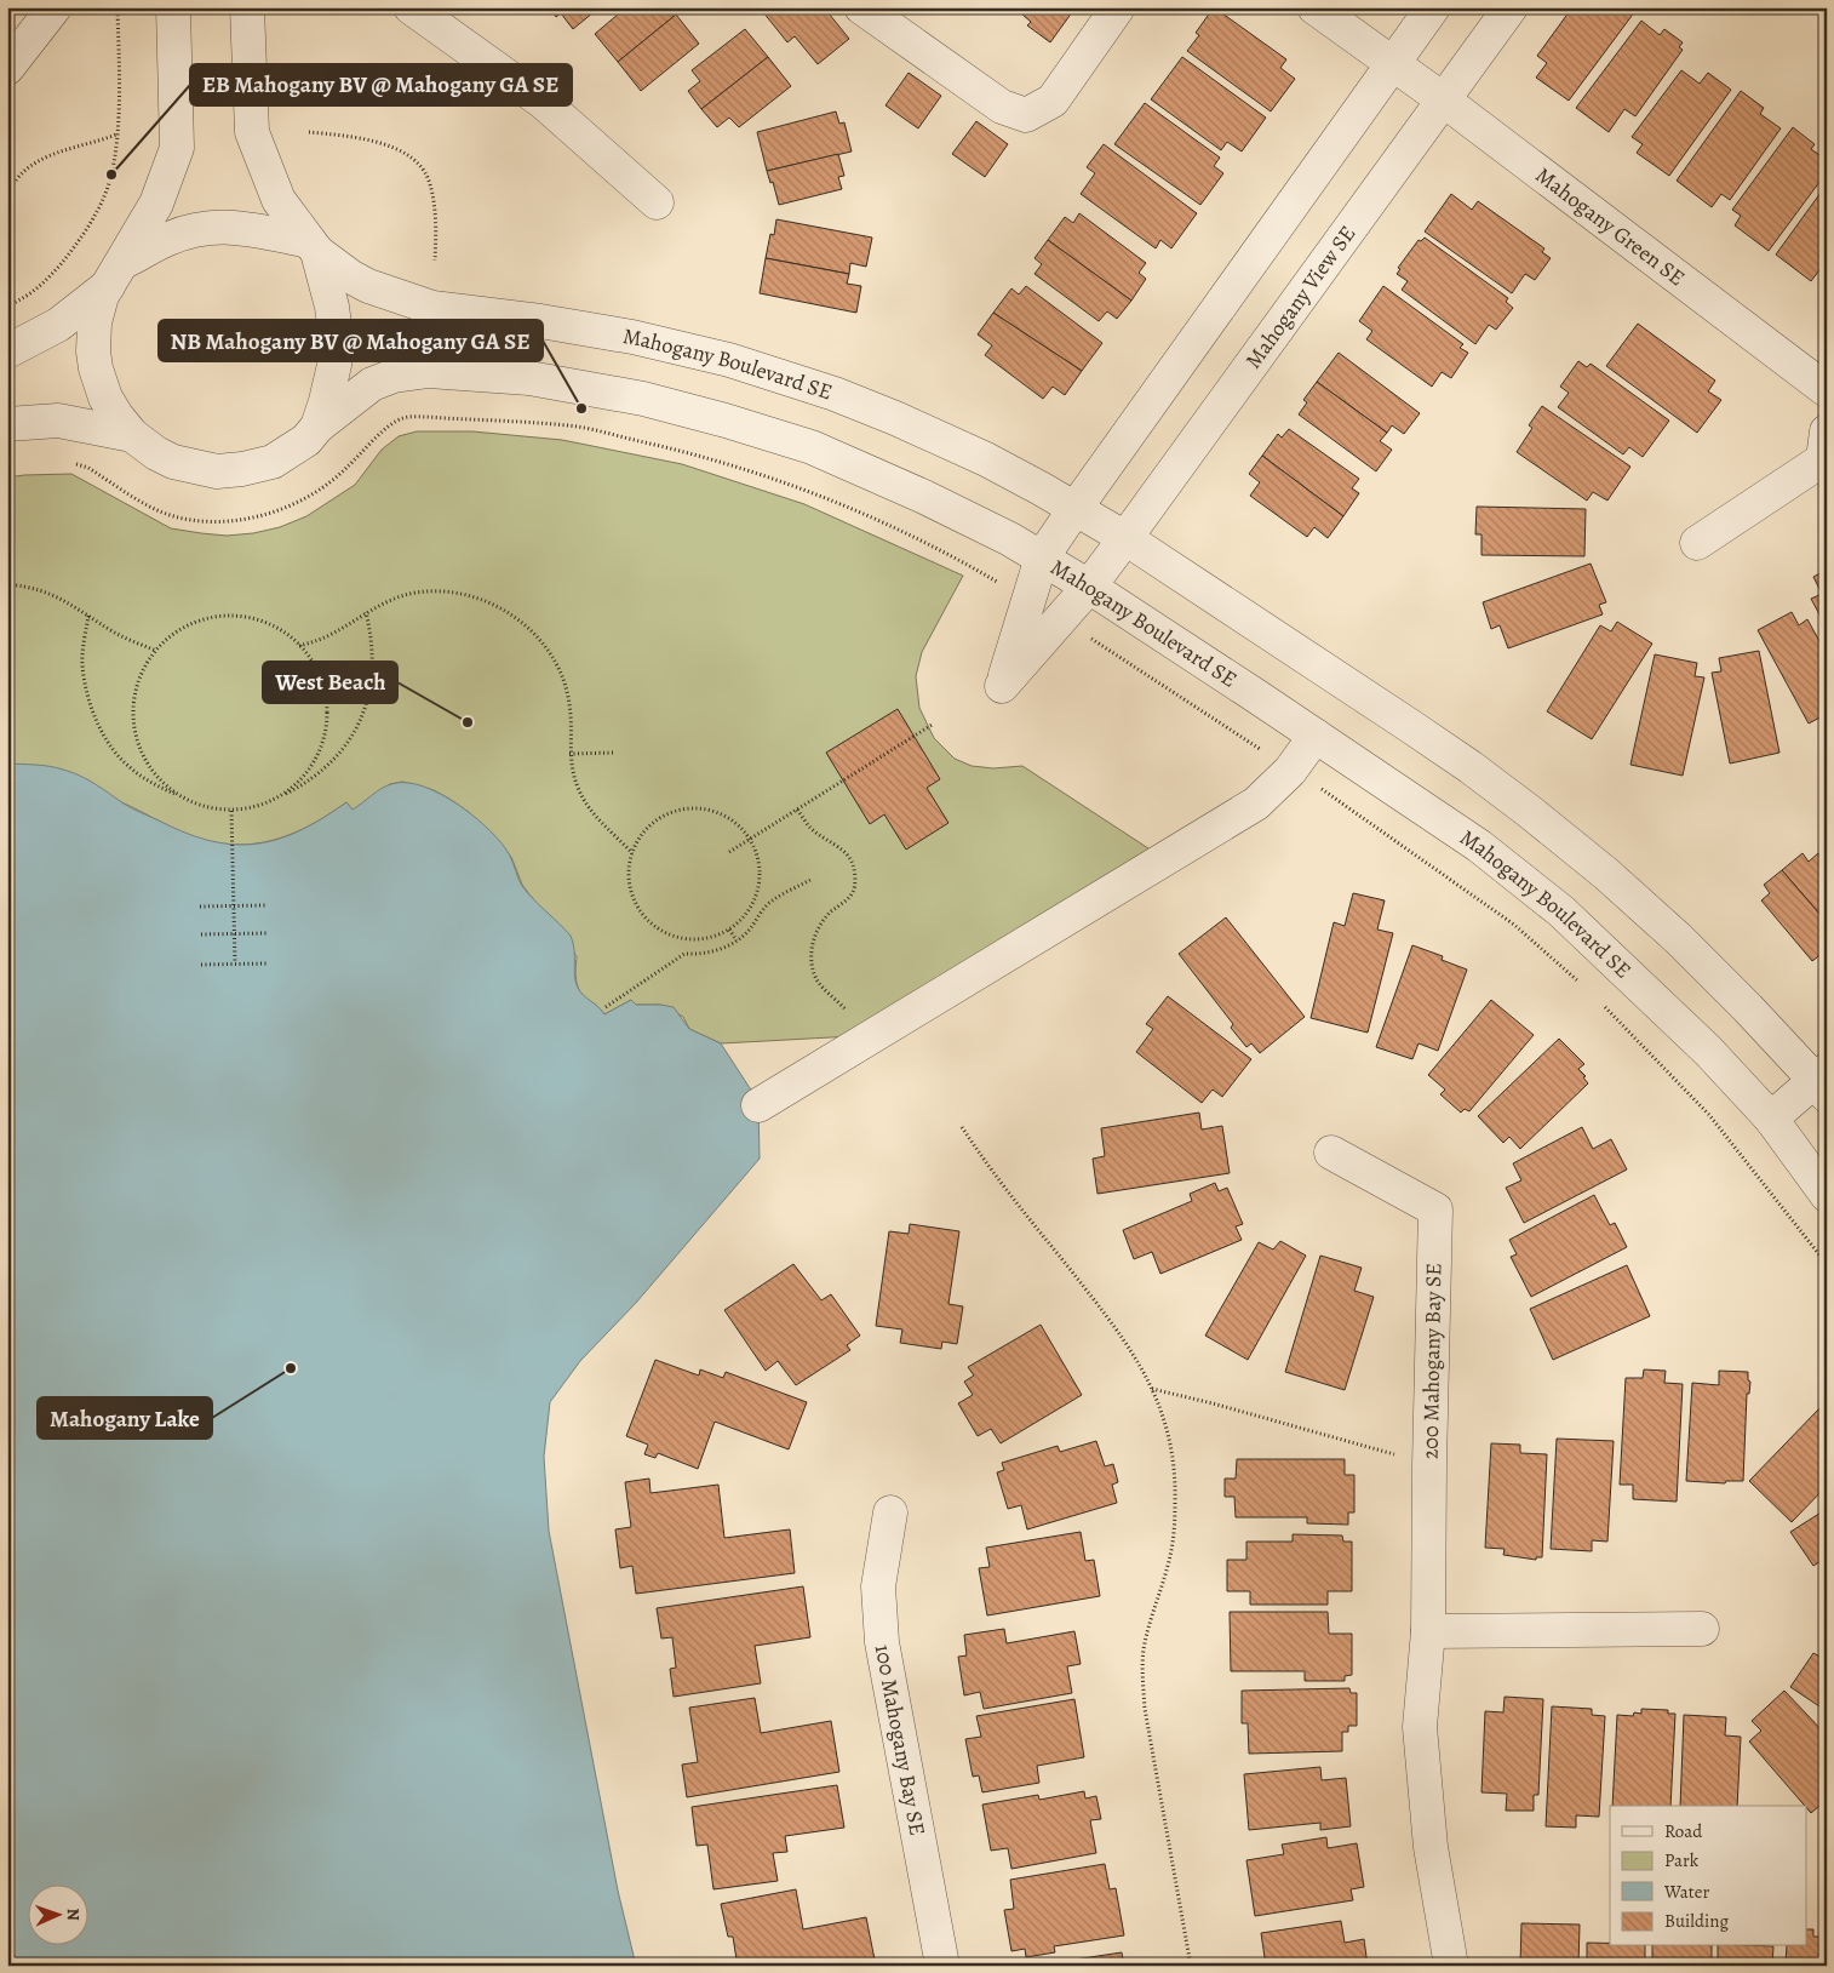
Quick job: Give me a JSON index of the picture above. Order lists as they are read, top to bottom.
{
  "streets": {
    "street": [
      "Mahogany Green SE",
      "Mahogany View SE",
      "Mahogany Boulevard SE",
      "200 Mahogany Bay SE",
      "100 Mahogany Bay SE"
    ]
  },
  "crossings": [
    ["Mahogany Green SE", "Mahogany View SE"],
    ["Mahogany View SE", "Mahogany Boulevard SE"]
  ],
  "places": [
    "EB Mahogany BV @ Mahogany GA SE",
    "NB Mahogany BV @ Mahogany GA SE",
    "West Beach",
    "Mahogany Lake"
  ],
  "legend": [
    "Road",
    "Park",
    "Water",
    "Building"
  ],
  "north": "right"
}
